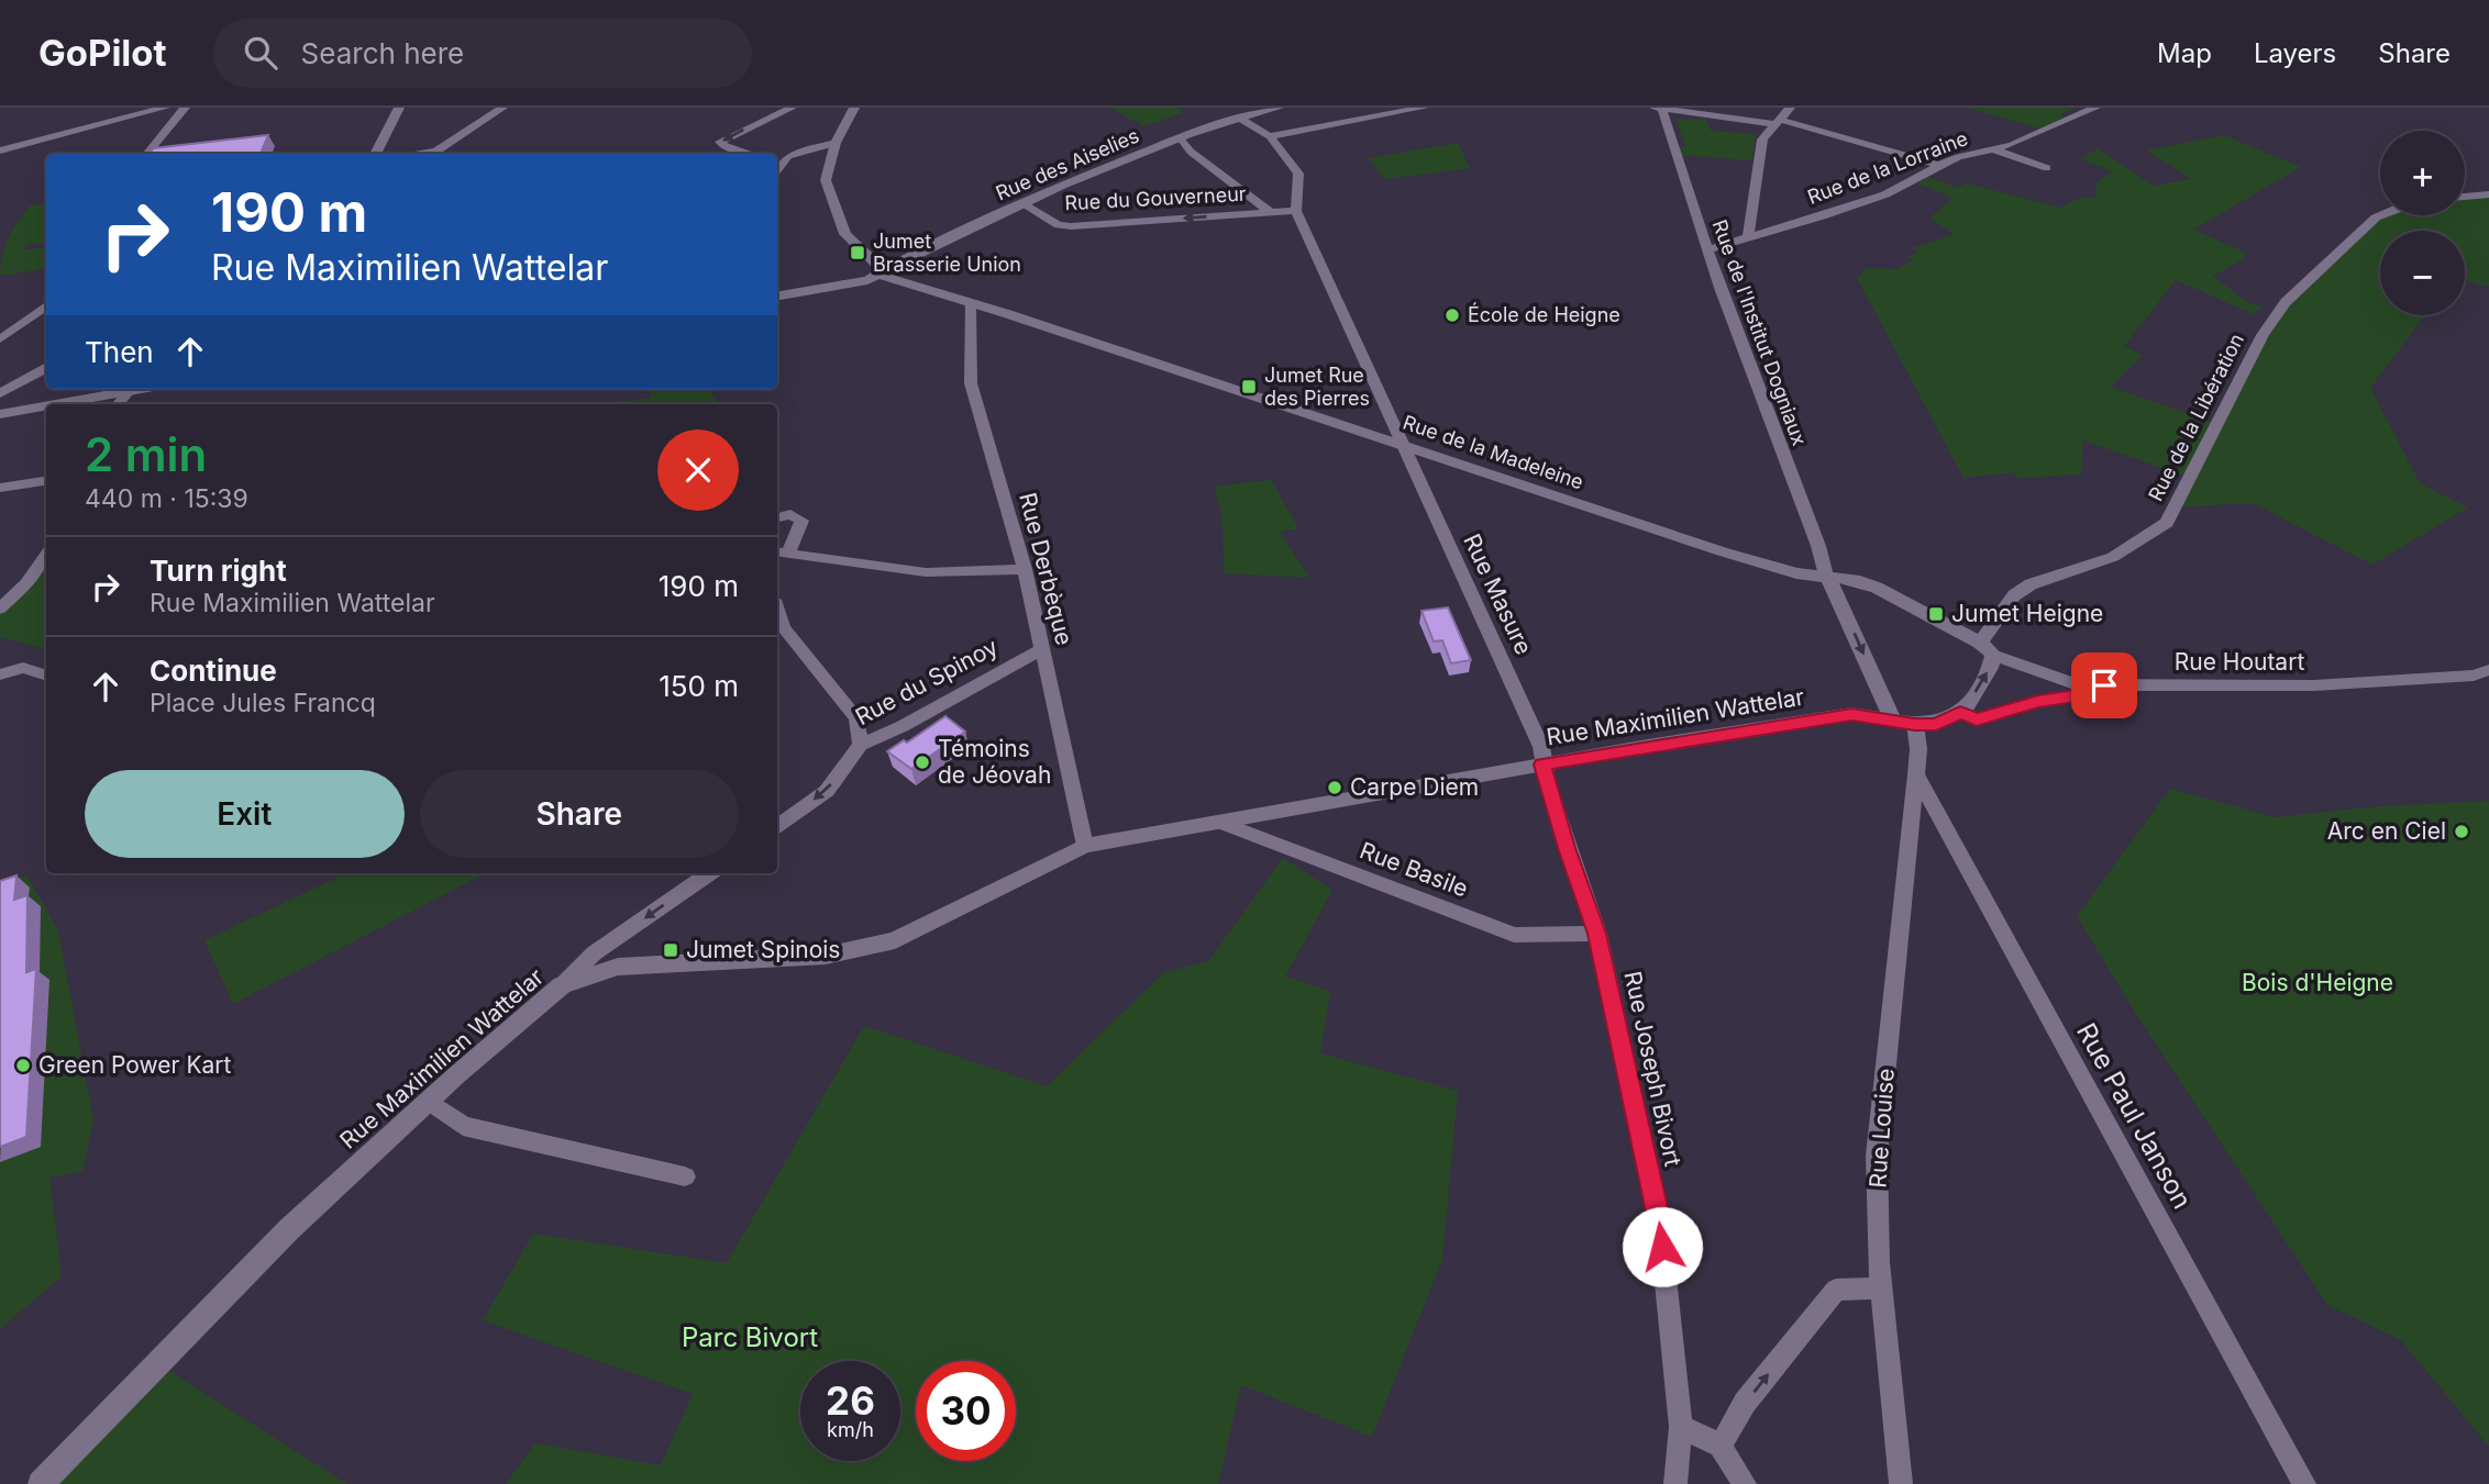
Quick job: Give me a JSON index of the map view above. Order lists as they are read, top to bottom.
{
  "streets": {
    "street": [
      "Rue des Aiselies",
      "Rue de la Lorraine",
      "Rue du Gouverneur",
      "Rue de l'Institut Dogniaux",
      "Rue de la Libération",
      "Rue de la Madeleine",
      "Rue Derbèque",
      "Rue Masure",
      "Rue Houtart",
      "Rue du Spinoy",
      "Rue Maximilien Wattelar",
      "Rue Basile",
      "Rue Joseph Bivort",
      "Rue Paul Janson",
      "Rue Louise"
    ]
  },
  "crossings": [
    ["Rue des Aiselies", "Rue du Gouverneur"],
    ["Rue des Aiselies", "Rue de la Madeleine"],
    ["Rue de la Lorraine", "Rue de l'Institut Dogniaux"],
    ["Rue du Gouverneur", "Rue Masure"],
    ["Rue de l'Institut Dogniaux", "Rue de la Madeleine"],
    ["Rue de la Libération", "Rue de la Madeleine"],
    ["Rue de la Libération", "Rue Houtart"],
    ["Rue de la Madeleine", "Rue Derbèque"],
    ["Rue de la Madeleine", "Rue Masure"],
    ["Rue de la Madeleine", "Rue Houtart"],
    ["Rue Derbèque", "Rue du Spinoy"],
    ["Rue Derbèque", "Rue Maximilien Wattelar"],
    ["Rue Masure", "Rue Maximilien Wattelar"],
    ["Rue Masure", "Rue Joseph Bivort"],
    ["Rue Maximilien Wattelar", "Rue Basile"],
    ["Rue Maximilien Wattelar", "Rue Joseph Bivort"],
    ["Rue Maximilien Wattelar", "Rue Louise"],
    ["Rue Basile", "Rue Joseph Bivort"],
    ["Rue Paul Janson", "Rue Louise"]
  ],
  "one_way": ["Rue du Gouverneur", "Rue du Spinoy"],
  "parks": ["Bois d'Heigne", "Parc Bivort"],
  "places": {
    "transit": [
      "Jumet Brasserie Union",
      "Jumet Rue des Pierres",
      "Jumet Heigne",
      "Jumet Spinois"
    ],
    "other": [
      "École de Heigne",
      "Témoins de Jéovah",
      "Carpe Diem",
      "Arc en Ciel",
      "Green Power Kart"
    ]
  },
  "page": {
    "header": "GoPilot",
    "search": "Search here",
    "nav": ["Map", "Layers", "Share"],
    "map_buttons": ["+", "−"],
    "turn": ["190 m", "Rue Maximilien Wattelar"],
    "then": "Then",
    "heading": ["2 min", "440 m · 15:39"],
    "list": [
      {
        "name": "Turn right",
        "note": "Rue Maximilien Wattelar",
        "value": "190 m"
      },
      {
        "name": "Continue",
        "note": "Place Jules Francq",
        "value": "150 m"
      }
    ],
    "buttons": ["Exit", "Share"],
    "speed": "26 km/h",
    "limit": "30"
  }
}
